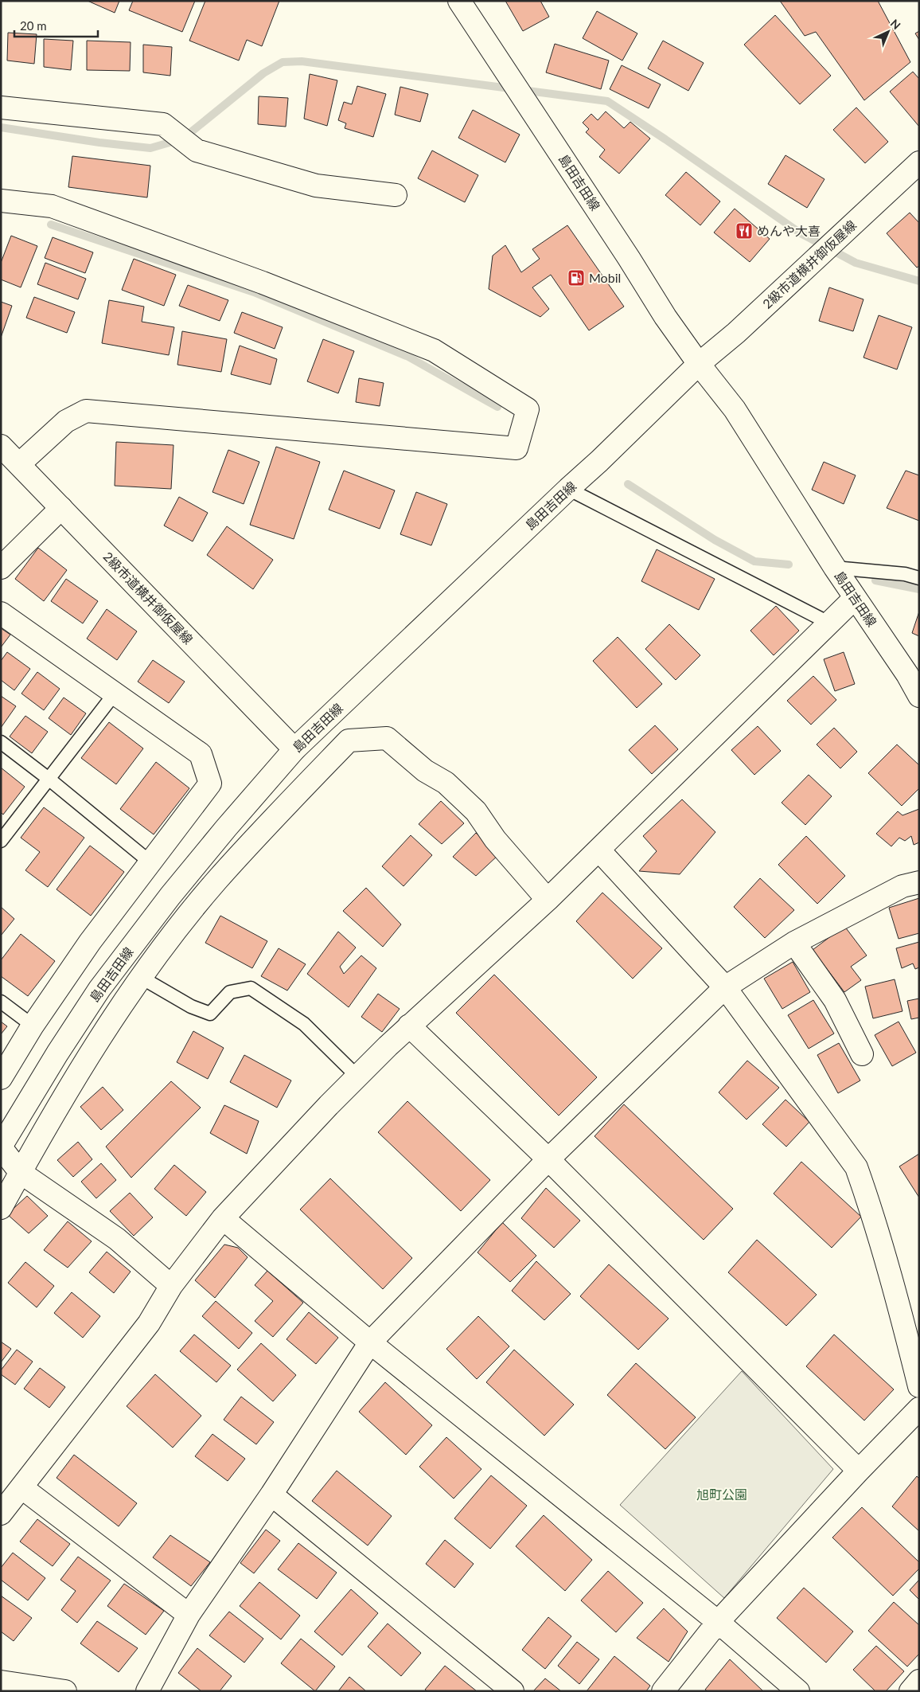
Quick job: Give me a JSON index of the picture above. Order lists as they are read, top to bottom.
{
  "streets": {
    "street": ["島田吉田線", "2級市道横井御仮屋線"]
  },
  "crossings": [
    ["島田吉田線", "2級市道横井御仮屋線"]
  ],
  "parks": ["旭町公園"],
  "places": {
    "restaurant": ["めんや大喜"],
    "fuel station": ["Mobil"]
  },
  "scale_bar": "20 m",
  "north": "top right"
}
